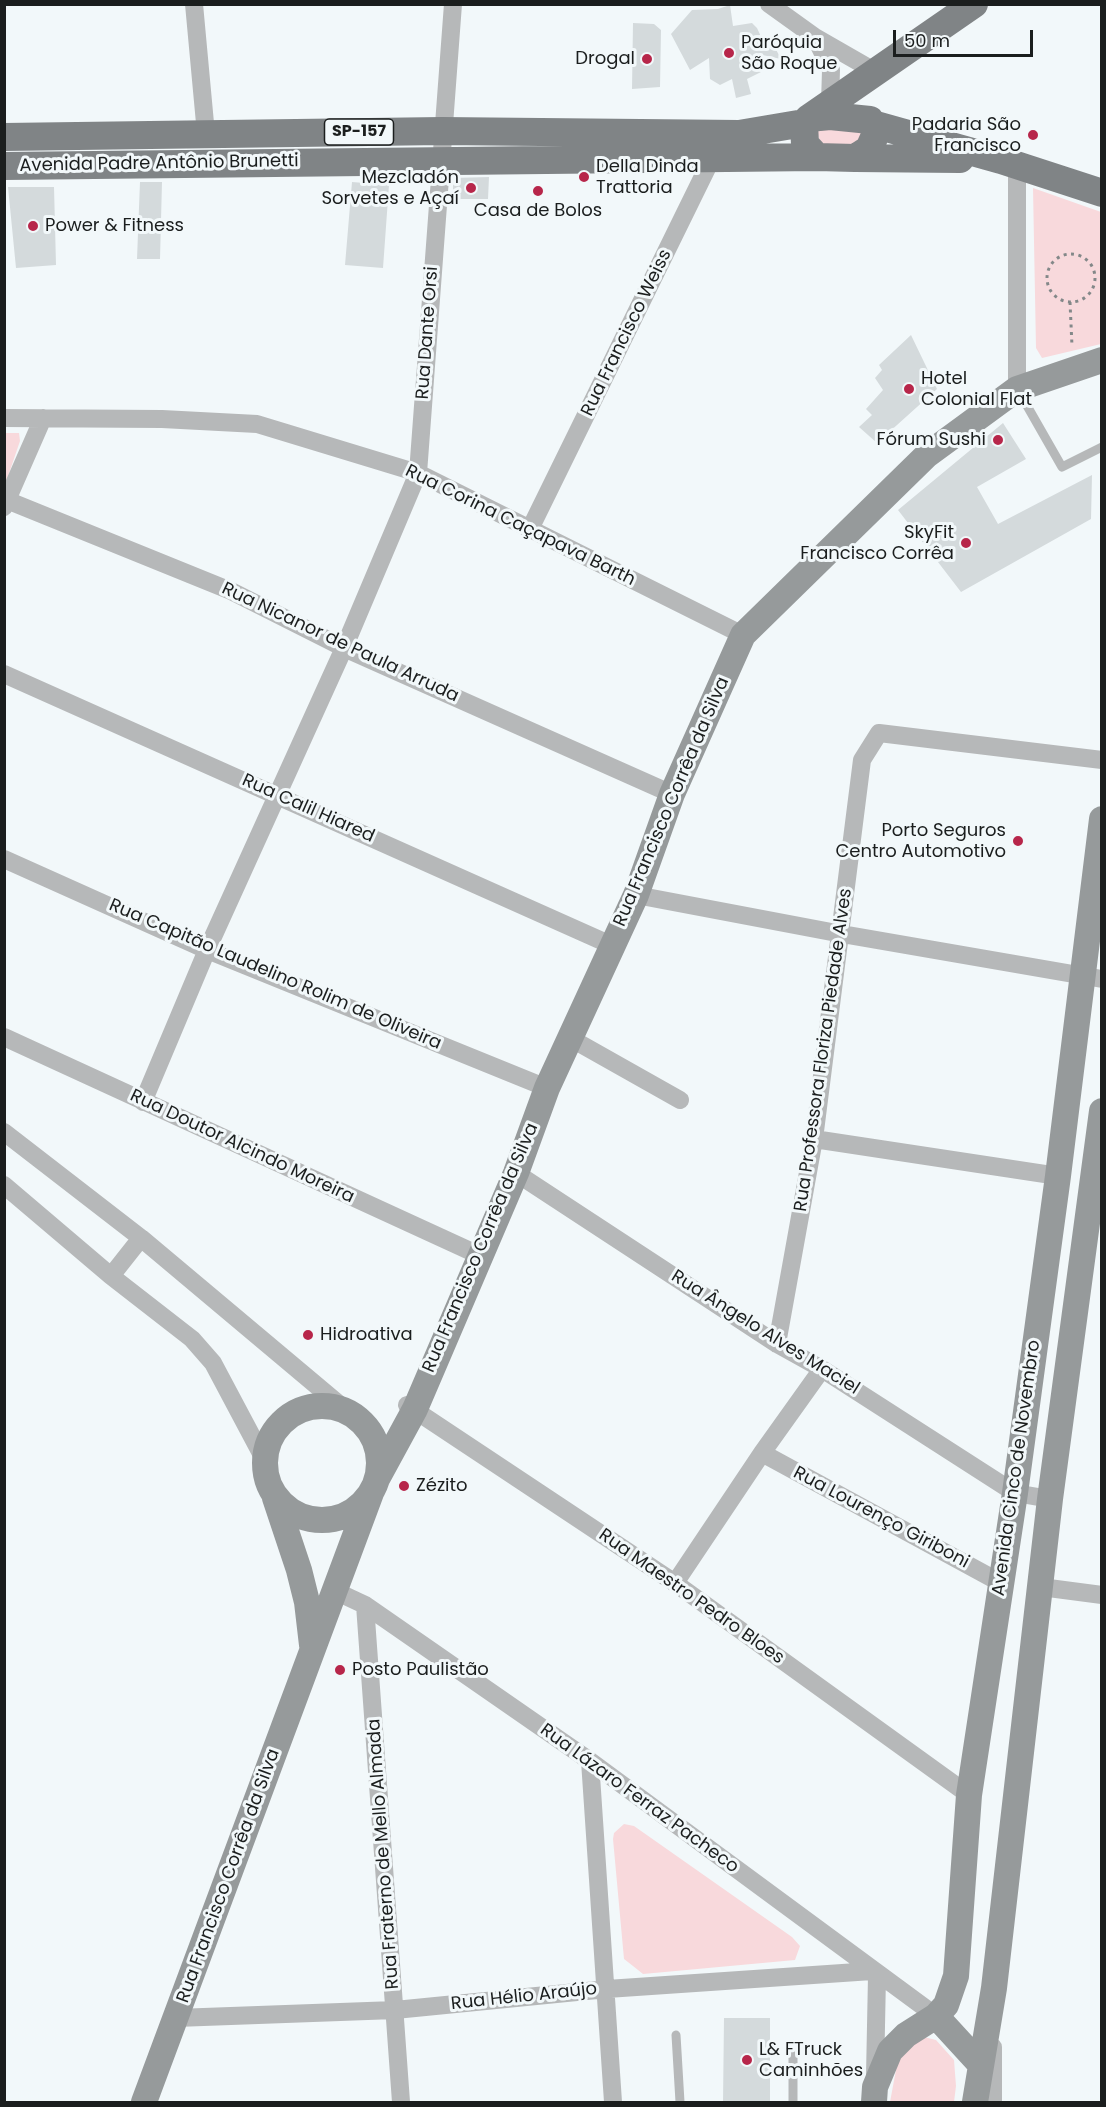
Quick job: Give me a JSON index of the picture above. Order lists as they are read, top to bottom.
{
  "streets": {
    "main road": [
      "SP-157",
      "Avenida Padre Antônio Brunetti",
      "Rua Francisco Corrêa da Silva",
      "Avenida Cinco de Novembro"
    ],
    "street": [
      "Rua Dante Orsi",
      "Rua Francisco Weiss",
      "Rua Corina Caçapava Barth",
      "Rua Nicanor de Paula Arruda",
      "Rua Calil Hiared",
      "Rua Capitão Laudelino Rolim de Oliveira",
      "Rua Professora Floriza Piedade Alves",
      "Rua Doutor Alcindo Moreira",
      "Rua Ângelo Alves Maciel",
      "Rua Lourenço Giriboni",
      "Rua Maestro Pedro Bloes",
      "Rua Lázaro Ferraz Pacheco",
      "Rua Fraterno de Mello Almada",
      "Rua Hélio Araújo"
    ]
  },
  "crossings": [
    ["SP-157", "Avenida Padre Antônio Brunetti"],
    ["Avenida Padre Antônio Brunetti", "Rua Dante Orsi"],
    ["Avenida Padre Antônio Brunetti", "Rua Francisco Weiss"],
    ["Rua Dante Orsi", "Rua Corina Caçapava Barth"],
    ["Rua Dante Orsi", "Rua Nicanor de Paula Arruda"],
    ["Rua Dante Orsi", "Rua Calil Hiared"],
    ["Rua Dante Orsi", "Rua Capitão Laudelino Rolim de Oliveira"],
    ["Rua Dante Orsi", "Rua Doutor Alcindo Moreira"],
    ["Rua Francisco Weiss", "Rua Corina Caçapava Barth"],
    ["Rua Corina Caçapava Barth", "Rua Francisco Corrêa da Silva"],
    ["Rua Nicanor de Paula Arruda", "Rua Francisco Corrêa da Silva"],
    ["Rua Francisco Corrêa da Silva", "Rua Calil Hiared"],
    ["Rua Francisco Corrêa da Silva", "Rua Capitão Laudelino Rolim de Oliveira"],
    ["Rua Francisco Corrêa da Silva", "Rua Doutor Alcindo Moreira"],
    ["Rua Francisco Corrêa da Silva", "Rua Ângelo Alves Maciel"],
    ["Rua Francisco Corrêa da Silva", "Rua Maestro Pedro Bloes"],
    ["Rua Francisco Corrêa da Silva", "Rua Lázaro Ferraz Pacheco"],
    ["Rua Francisco Corrêa da Silva", "Rua Hélio Araújo"],
    ["Rua Professora Floriza Piedade Alves", "Rua Ângelo Alves Maciel"],
    ["Rua Ângelo Alves Maciel", "Avenida Cinco de Novembro"],
    ["Avenida Cinco de Novembro", "Rua Lourenço Giriboni"],
    ["Avenida Cinco de Novembro", "Rua Maestro Pedro Bloes"],
    ["Avenida Cinco de Novembro", "Rua Lázaro Ferraz Pacheco"],
    ["Avenida Cinco de Novembro", "Rua Hélio Araújo"],
    ["Rua Lázaro Ferraz Pacheco", "Rua Fraterno de Mello Almada"],
    ["Rua Lázaro Ferraz Pacheco", "Rua Hélio Araújo"],
    ["Rua Fraterno de Mello Almada", "Rua Hélio Araújo"]
  ],
  "places": [
    "Paróquia São Roque",
    "Drogal",
    "Padaria São Francisco",
    "Della Dinda Trattoria",
    "Mezcladón Sorvetes e Açaí",
    "Casa de Bolos",
    "Power & Fitness",
    "Hotel Colonial Flat",
    "Fórum Sushi",
    "SkyFit Francisco Corrêa",
    "Porto Seguros Centro Automotivo",
    "Hidroativa",
    "Zézito",
    "Posto Paulistão",
    "L& FTruck Caminhões"
  ],
  "scale_bar": "50 m"
}
